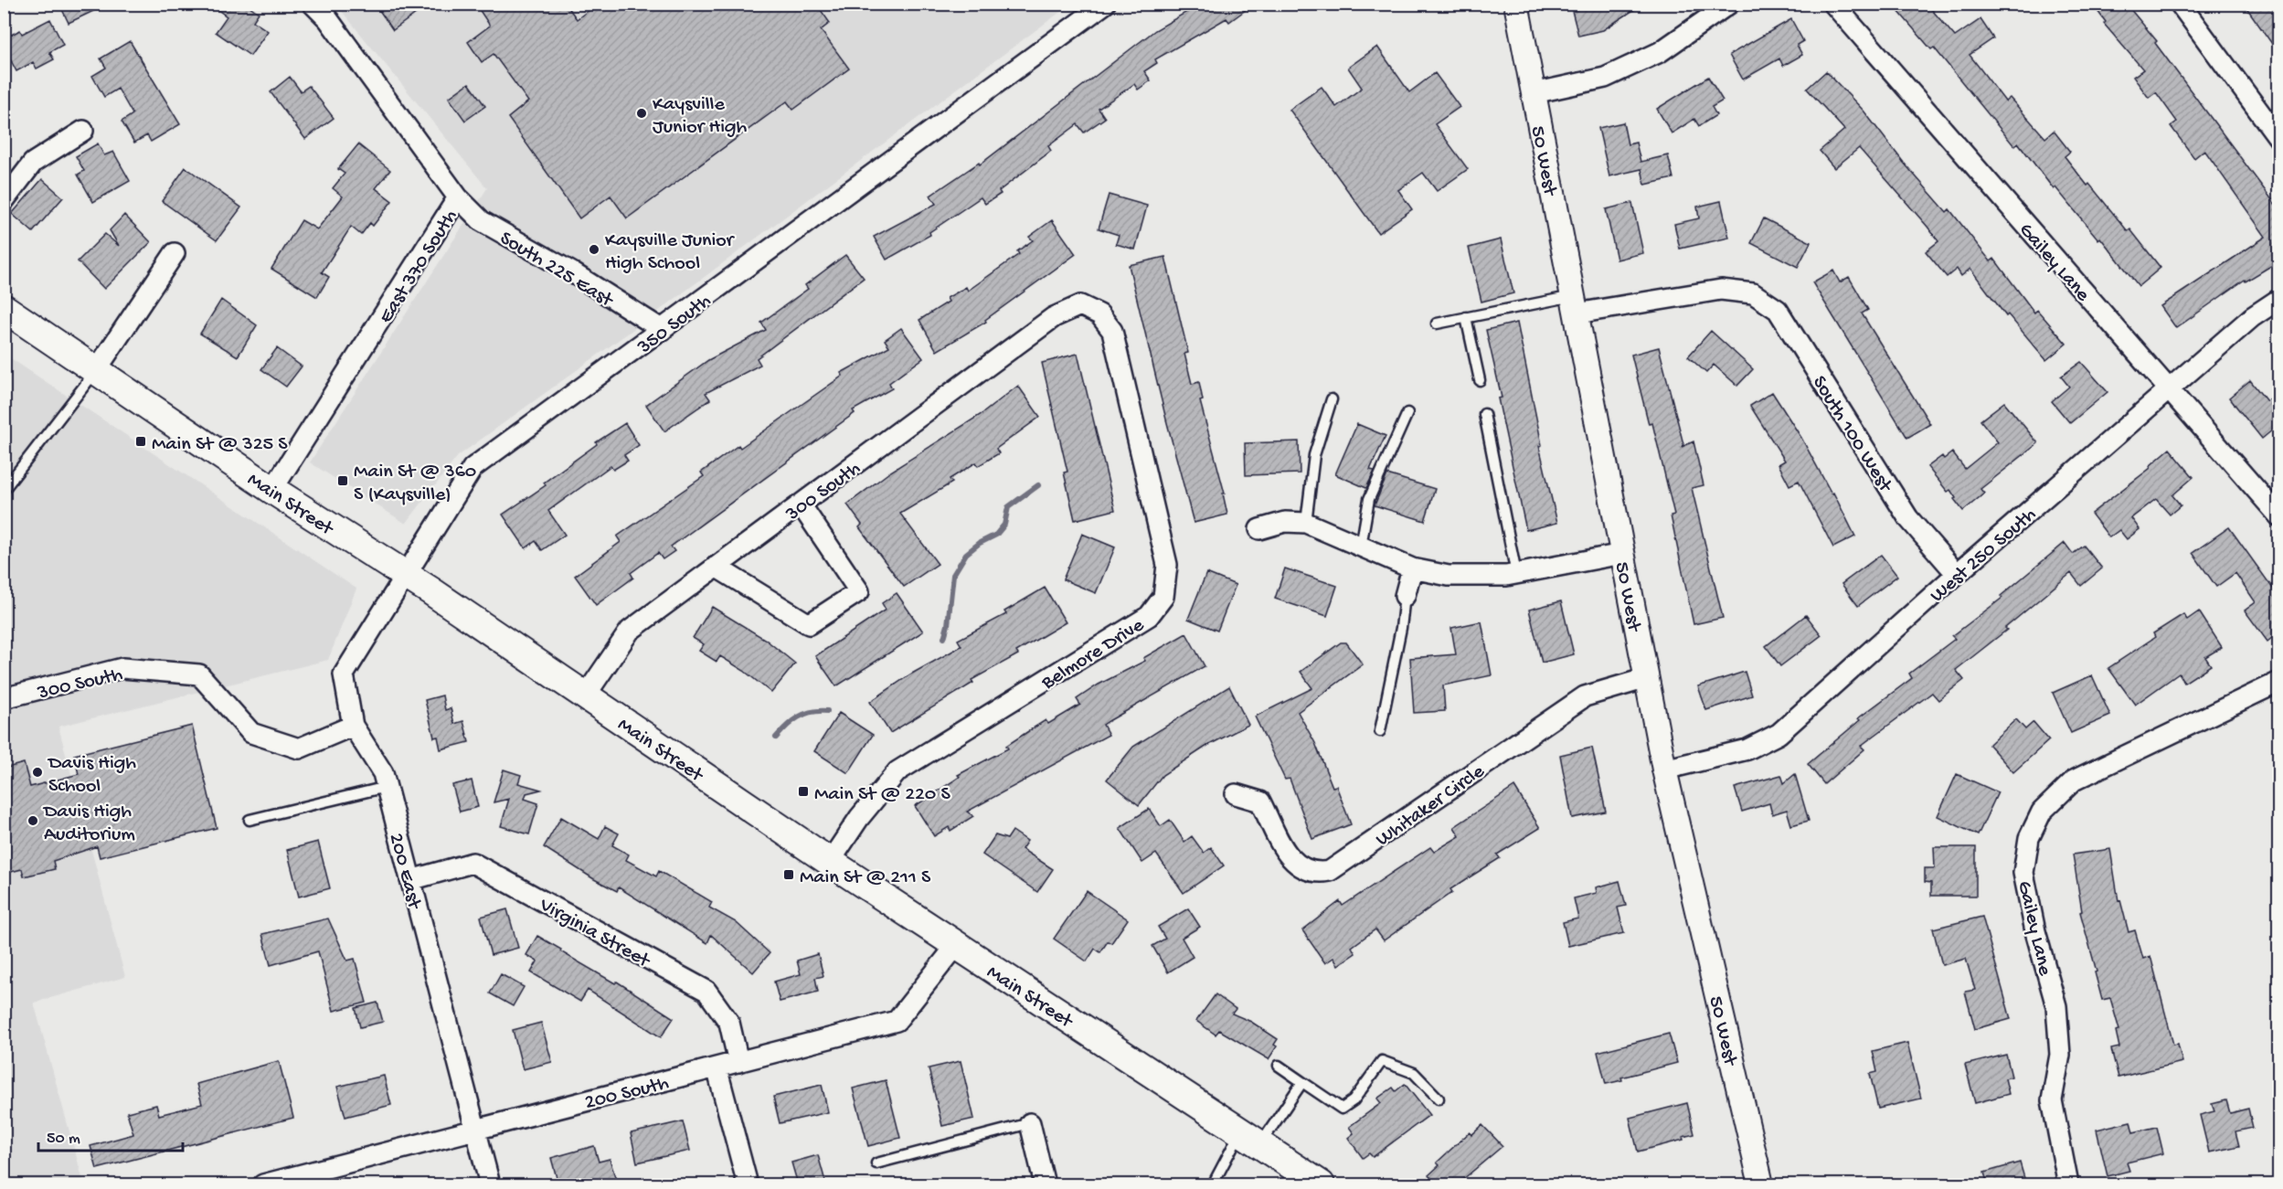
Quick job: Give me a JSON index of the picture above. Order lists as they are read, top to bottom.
{
  "streets": {
    "main road": ["Main Street"],
    "street": [
      "50 West",
      "Gailey Lane",
      "East 370 South",
      "South 225 East",
      "350 South",
      "South 100 West",
      "300 South",
      "West 250 South",
      "Belmore Drive",
      "Whitaker Circle",
      "200 East",
      "Virginia Street",
      "200 South"
    ]
  },
  "crossings": [
    ["50 West", "South 100 West"],
    ["50 West", "West 250 South"],
    ["50 West", "Whitaker Circle"],
    ["Gailey Lane", "West 250 South"],
    ["East 370 South", "South 225 East"],
    ["East 370 South", "Main Street"],
    ["South 225 East", "350 South"],
    ["350 South", "Main Street"],
    ["350 South", "200 East"],
    ["South 100 West", "West 250 South"],
    ["300 South", "Main Street"],
    ["300 South", "Belmore Drive"],
    ["300 South", "200 East"],
    ["Main Street", "Belmore Drive"],
    ["Main Street", "200 East"],
    ["Main Street", "200 South"],
    ["200 East", "Virginia Street"],
    ["200 East", "200 South"],
    ["Virginia Street", "200 South"]
  ],
  "places": {
    "other": [
      "Kaysville Junior High",
      "Kaysville Junior High School",
      "Davis High School",
      "Davis High Auditorium"
    ],
    "transit": [
      "Main St @ 325 S",
      "Main St @ 360 S (Kaysville)",
      "Main St @ 220 S",
      "Main St @ 211 S"
    ]
  },
  "scale_bar": "50 m"
}
